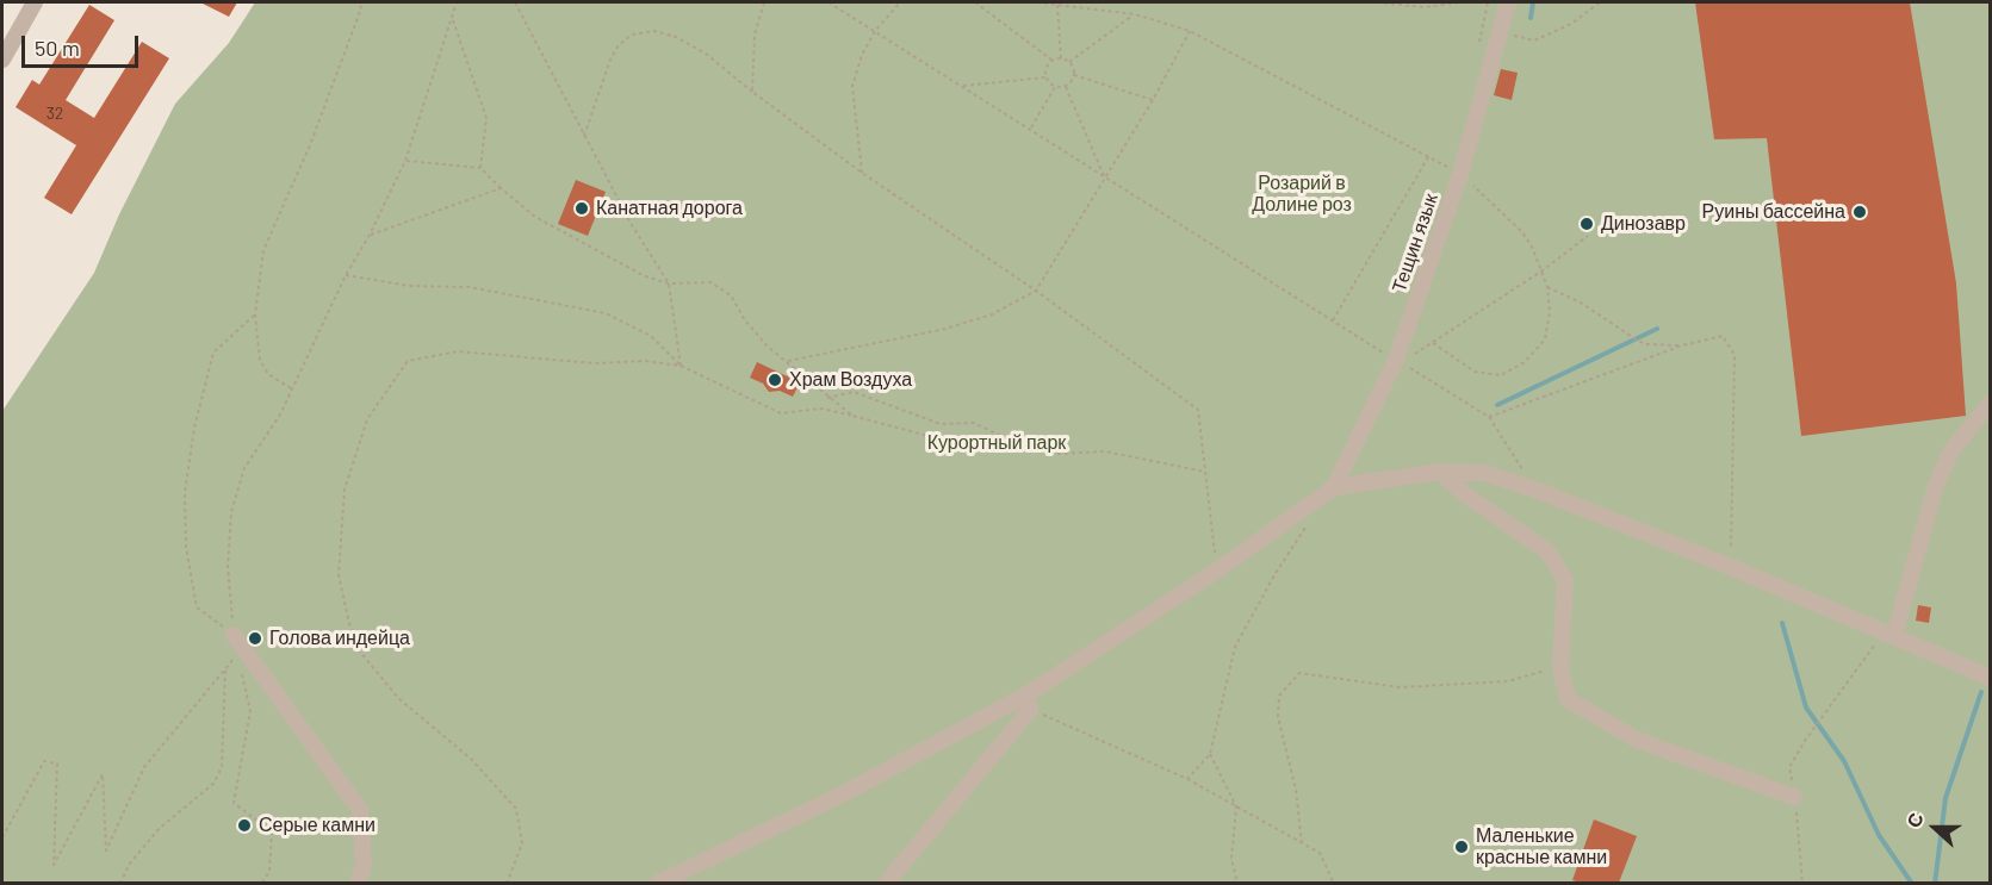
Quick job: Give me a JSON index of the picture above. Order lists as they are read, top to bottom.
{
  "streets": {
    "street": ["Тещин язык"]
  },
  "parks": ["Розарий в Долине роз", "Курортный парк"],
  "places": [
    "Канатная дорога",
    "Руины бассейна",
    "Динозавр",
    "Храм Воздуха",
    "Голова индейца",
    "Серые камни",
    "Маленькие красные камни"
  ],
  "house_numbers": ["32"],
  "scale_bar": "50 m",
  "north": "left"
}
